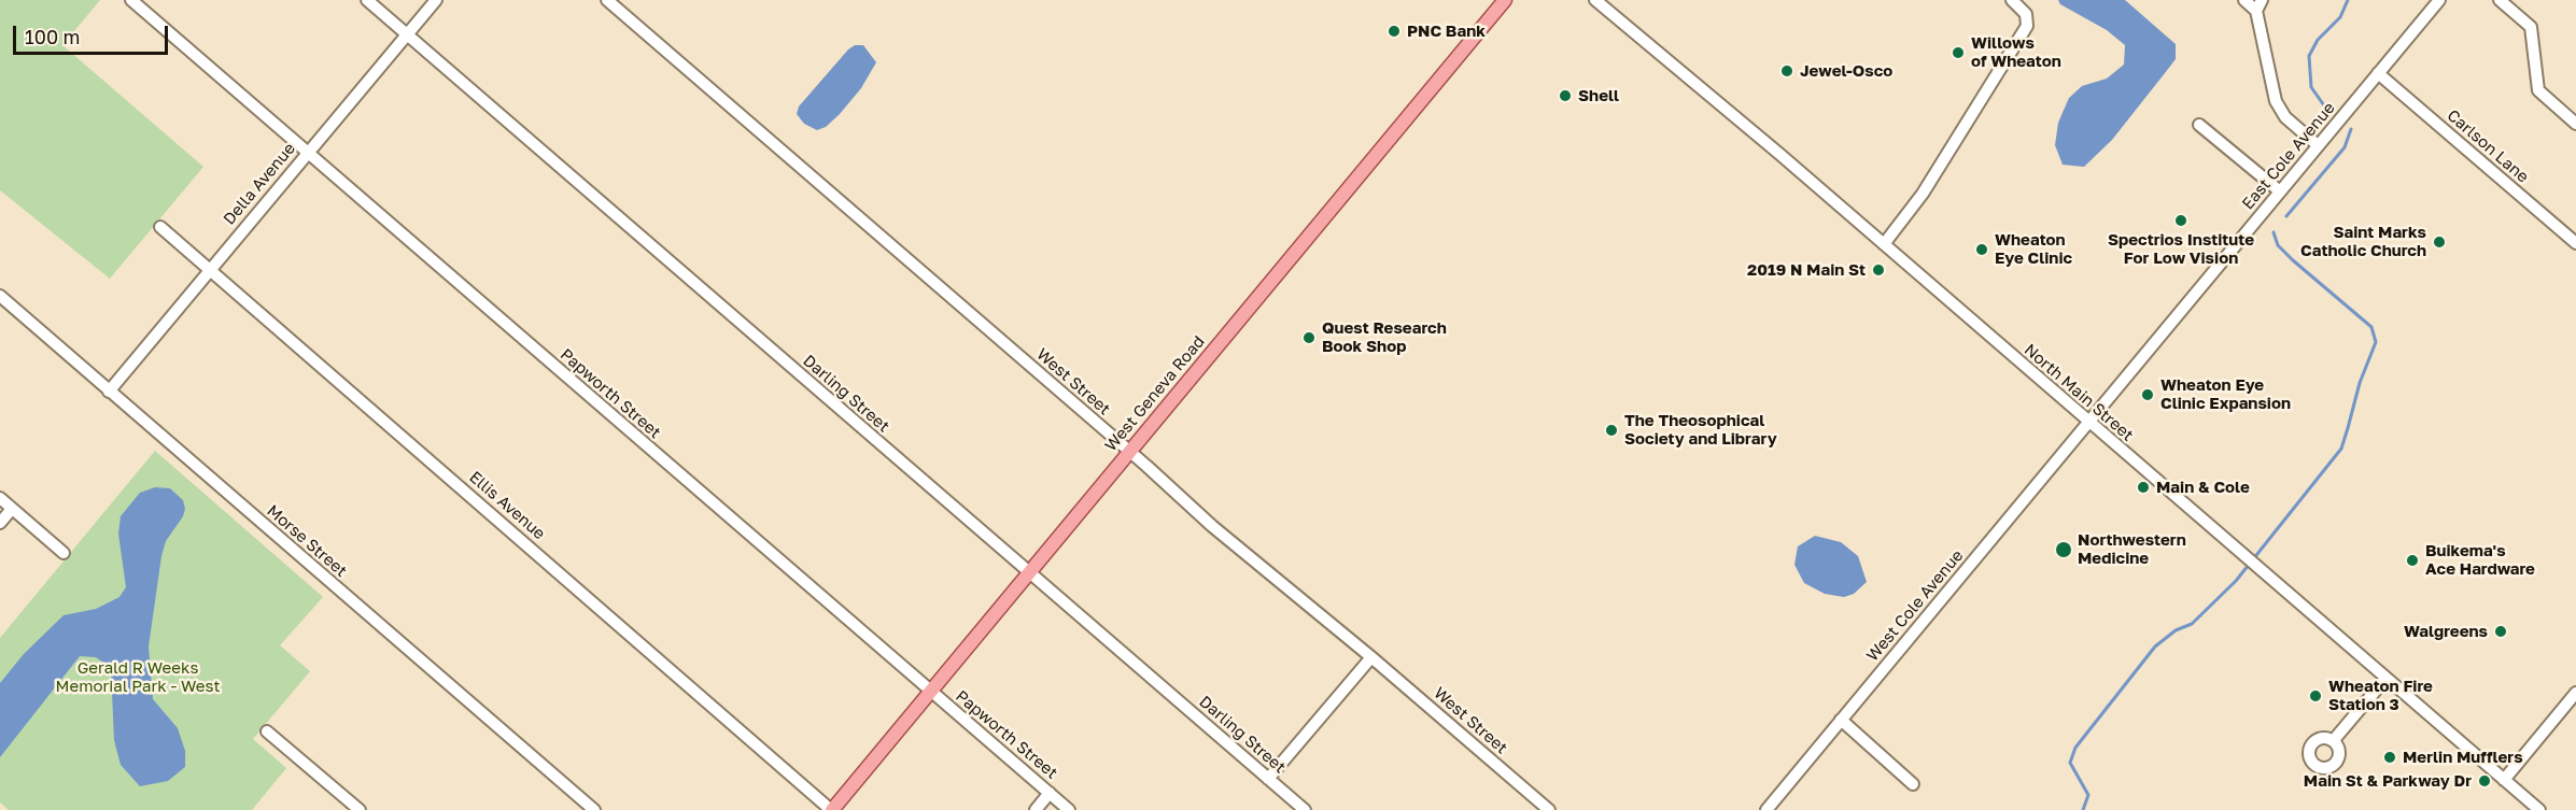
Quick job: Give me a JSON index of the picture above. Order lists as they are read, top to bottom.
{
  "streets": {
    "main road": ["West Geneva Road"],
    "street": [
      "Carlson Lane",
      "East Cole Avenue",
      "Della Avenue",
      "West Street",
      "North Main Street",
      "Papworth Street",
      "Darling Street",
      "Ellis Avenue",
      "Morse Street",
      "West Cole Avenue"
    ]
  },
  "crossings": [
    ["Carlson Lane", "East Cole Avenue"],
    ["East Cole Avenue", "North Main Street"],
    ["East Cole Avenue", "West Cole Avenue"],
    ["Della Avenue", "Papworth Street"],
    ["Della Avenue", "Darling Street"],
    ["Della Avenue", "Ellis Avenue"],
    ["Della Avenue", "Morse Street"],
    ["West Street", "West Geneva Road"],
    ["North Main Street", "West Cole Avenue"],
    ["Papworth Street", "West Geneva Road"],
    ["Darling Street", "West Geneva Road"],
    ["West Geneva Road", "Ellis Avenue"]
  ],
  "parks": ["Gerald R Weeks Memorial Park - West"],
  "places": [
    "PNC Bank",
    "Willows of Wheaton",
    "Jewel-Osco",
    "Shell",
    "Spectrios Institute For Low Vision",
    "Saint Marks Catholic Church",
    "Wheaton Eye Clinic",
    "2019 N Main St",
    "Quest Research Book Shop",
    "Wheaton Eye Clinic Expansion",
    "The Theosophical Society and Library",
    "Main & Cole",
    "Northwestern Medicine",
    "Buikema's Ace Hardware",
    "Walgreens",
    "Wheaton Fire Station 3",
    "Merlin Mufflers",
    "Main St & Parkway Dr"
  ],
  "scale_bar": "100 m"
}
